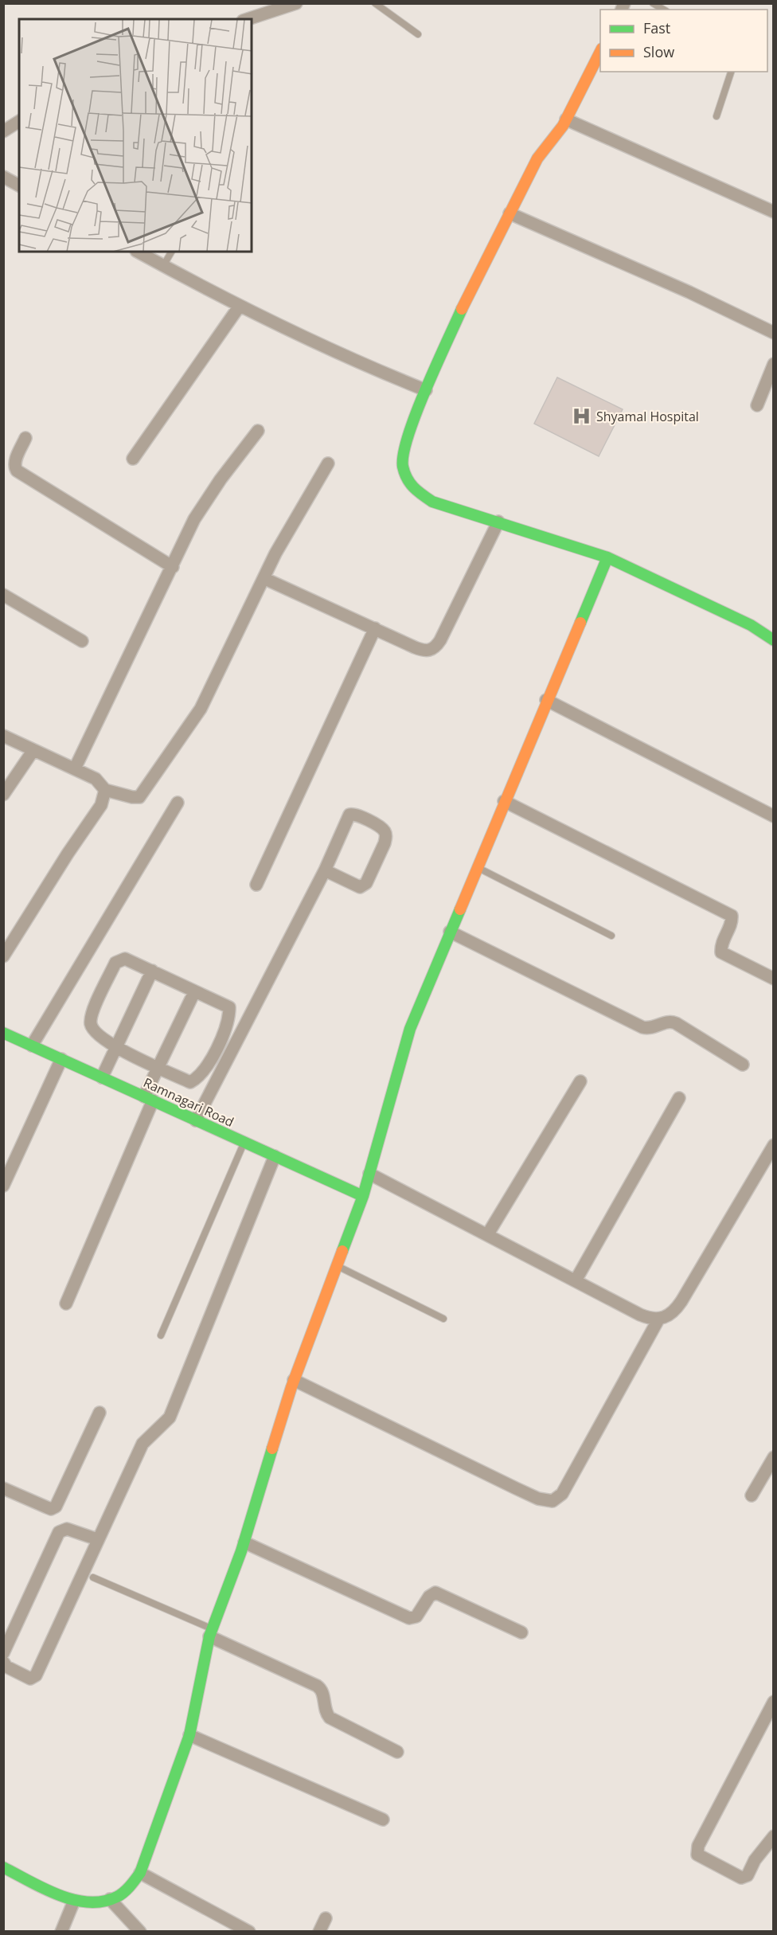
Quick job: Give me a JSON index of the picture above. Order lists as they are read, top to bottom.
{
  "streets": {
    "street": ["Ramnagari Road"]
  },
  "places": {
    "hospital": ["Shyamal Hospital"]
  },
  "legend": ["Fast", "Slow"]
}
